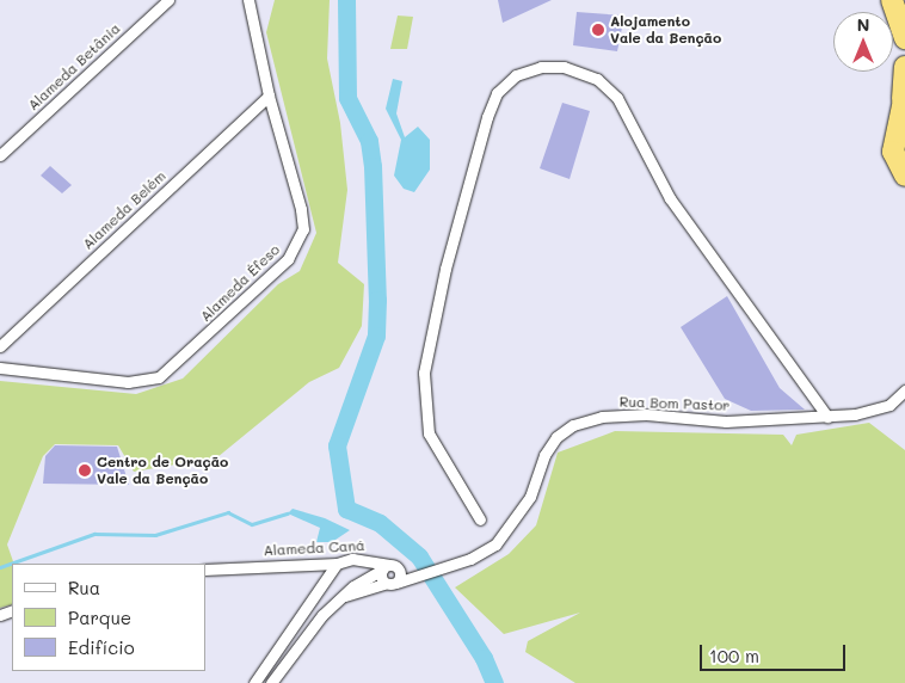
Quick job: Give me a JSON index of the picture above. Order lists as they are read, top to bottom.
{
  "streets": {
    "street": [
      "Alameda Betânia",
      "Alameda Belém",
      "Alameda Éfeso",
      "Rua Bom Pastor",
      "Alameda Caná"
    ]
  },
  "crossings": [
    ["Alameda Belém", "Alameda Éfeso"]
  ],
  "places": ["Alojamento Vale da Benção", "Centro de Oração Vale da Benção"],
  "legend": ["Rua", "Parque", "Edifício"],
  "scale_bar": "100 m",
  "north": "top"
}
